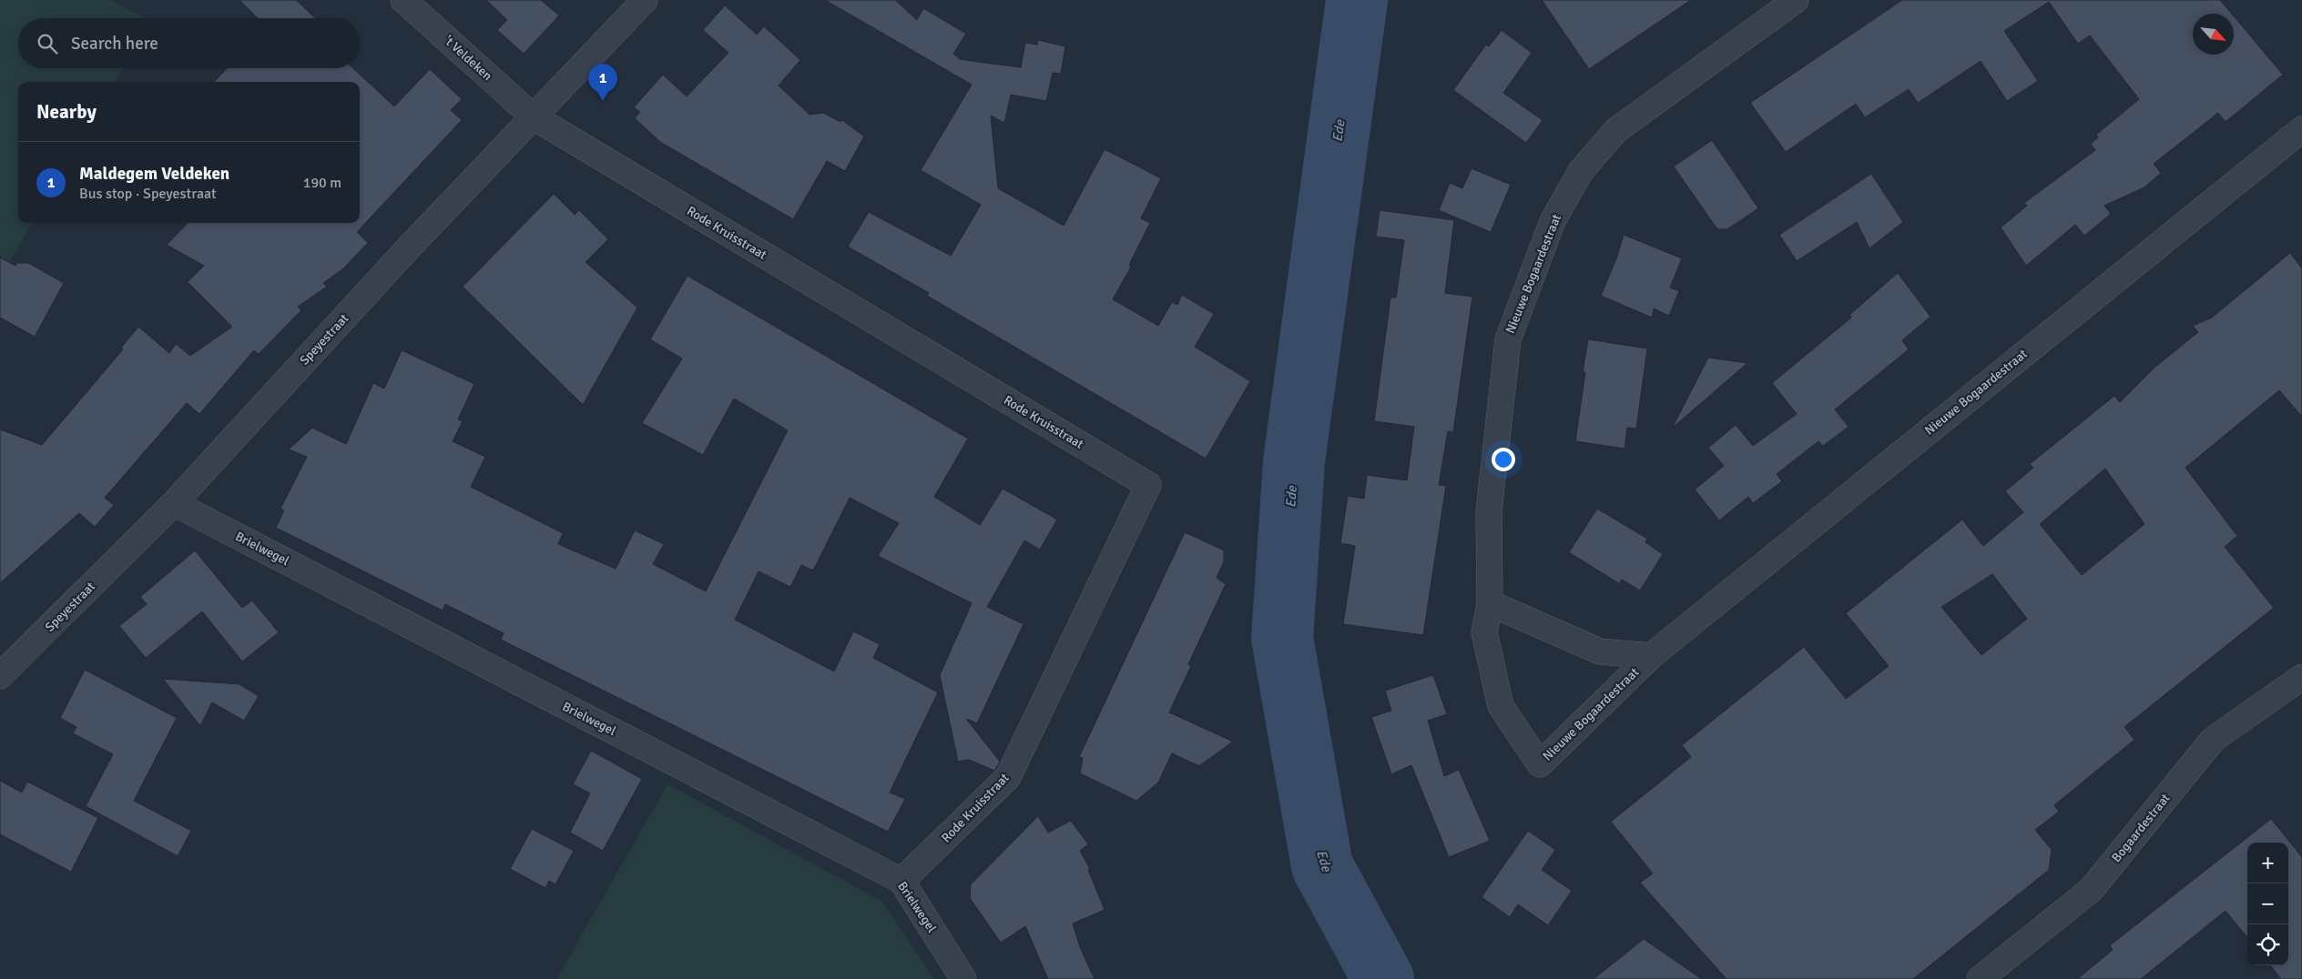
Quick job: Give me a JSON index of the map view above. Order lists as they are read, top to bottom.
{
  "streets": {
    "street": [
      "'t Veldeken",
      "Rode Kruisstraat",
      "Nieuwe Bogaardestraat",
      "Speyestraat",
      "Brielwegel",
      "Bogaardestraat"
    ]
  },
  "crossings": [
    ["'t Veldeken", "Rode Kruisstraat"],
    ["'t Veldeken", "Speyestraat"],
    ["Rode Kruisstraat", "Speyestraat"],
    ["Rode Kruisstraat", "Brielwegel"],
    ["Speyestraat", "Brielwegel"]
  ],
  "water": ["Ede"],
  "north": "bottom right",
  "page": {
    "search": "Search here",
    "pins": "1",
    "heading": "Nearby",
    "list": [
      {
        "mark": "1",
        "name": "Maldegem Veldeken",
        "note": "Bus stop · Speyestraat",
        "value": "190 m"
      }
    ],
    "map_buttons": ["+", "−"]
  }
}
